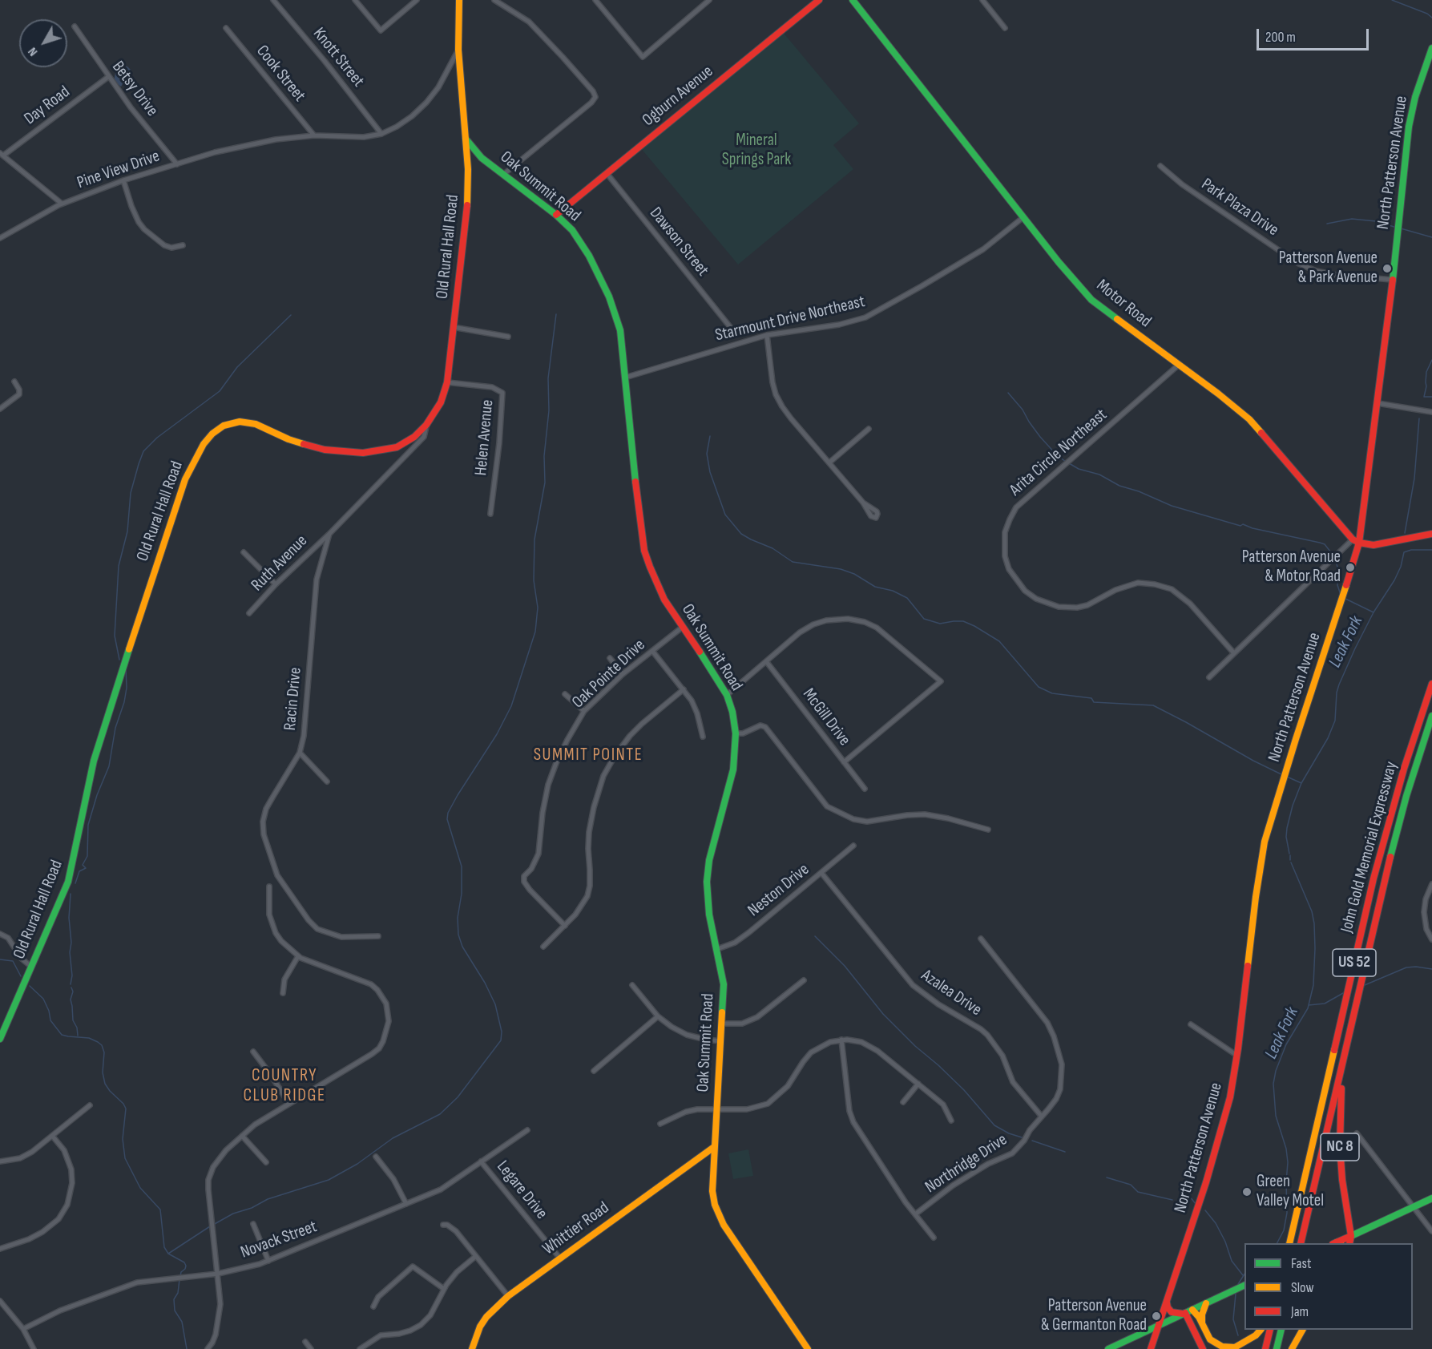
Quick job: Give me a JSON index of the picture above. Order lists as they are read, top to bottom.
{
  "streets": {
    "main road": [
      "Ogburn Avenue",
      "North Patterson Avenue",
      "Oak Summit Road",
      "Old Rural Hall Road",
      "Motor Road",
      "John Gold Memorial Expressway",
      "US 52",
      "NC 8",
      "Whittier Road"
    ],
    "street": [
      "Knott Street",
      "Cook Street",
      "Betsy Drive",
      "Day Road",
      "Pine View Drive",
      "Park Plaza Drive",
      "Dawson Street",
      "Starmount Drive Northeast",
      "Helen Avenue",
      "Arita Circle Northeast",
      "Ruth Avenue",
      "Oak Pointe Drive",
      "Racin Drive",
      "McGill Drive",
      "Neston Drive",
      "Azalea Drive",
      "Northridge Drive",
      "Legare Drive",
      "Novack Street"
    ]
  },
  "crossings": [
    ["Knott Street", "Pine View Drive"],
    ["Cook Street", "Pine View Drive"],
    ["Betsy Drive", "Day Road"],
    ["Betsy Drive", "Pine View Drive"],
    ["Ogburn Avenue", "Oak Summit Road"],
    ["Ogburn Avenue", "Dawson Street"],
    ["North Patterson Avenue", "Park Plaza Drive"],
    ["North Patterson Avenue", "Motor Road"],
    ["Oak Summit Road", "Old Rural Hall Road"],
    ["Oak Summit Road", "Starmount Drive Northeast"],
    ["Oak Summit Road", "Oak Pointe Drive"],
    ["Oak Summit Road", "Neston Drive"],
    ["Oak Summit Road", "Whittier Road"],
    ["Old Rural Hall Road", "Helen Avenue"],
    ["Old Rural Hall Road", "Racin Drive"],
    ["Motor Road", "Starmount Drive Northeast"],
    ["Motor Road", "Arita Circle Northeast"],
    ["Ruth Avenue", "Racin Drive"],
    ["John Gold Memorial Expressway", "NC 8"],
    ["Neston Drive", "Azalea Drive"],
    ["Azalea Drive", "Northridge Drive"],
    ["Legare Drive", "Whittier Road"],
    ["Legare Drive", "Novack Street"]
  ],
  "districts": ["SUMMIT POINTE", "COUNTRY CLUB RIDGE"],
  "water": ["Leak Fork"],
  "parks": ["Mineral Springs Park"],
  "places": [
    "Patterson Avenue & Park Avenue",
    "Patterson Avenue & Motor Road",
    "Green Valley Motel",
    "Patterson Avenue & Germanton Road"
  ],
  "legend": ["Fast", "Slow", "Jam"],
  "scale_bar": "200 m",
  "north": "bottom left"
}
